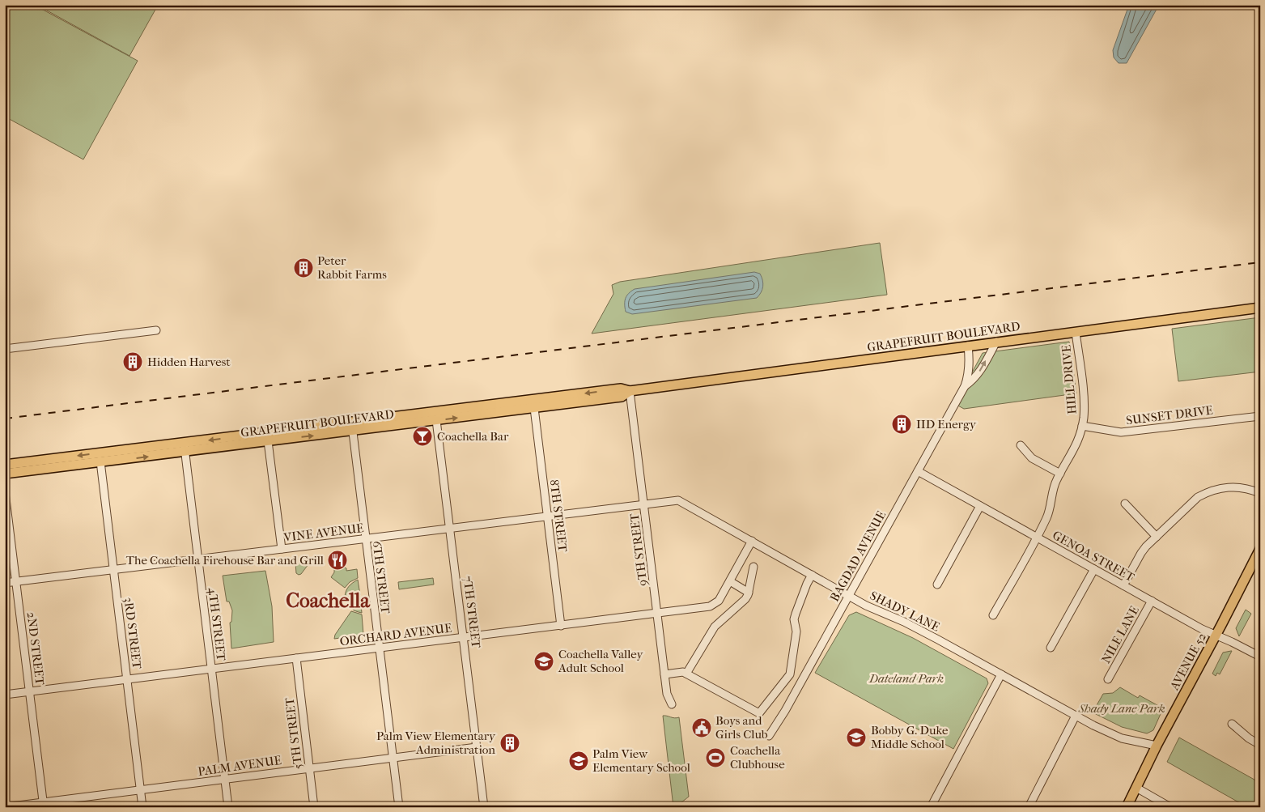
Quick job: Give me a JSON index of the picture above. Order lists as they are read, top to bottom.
{
  "streets": {
    "main road": ["GRAPEFRUIT BOULEVARD", "AVENUE 52"],
    "street": [
      "HILL DRIVE",
      "SUNSET DRIVE",
      "8TH STREET",
      "VINE AVENUE",
      "9TH STREET",
      "BAGDAD AVENUE",
      "GENOA STREET",
      "6TH STREET",
      "SHADY LANE",
      "7TH STREET",
      "4TH STREET",
      "3RD STREET",
      "ORCHARD AVENUE",
      "NILE LANE",
      "2ND STREET",
      "5TH STREET",
      "PALM AVENUE"
    ]
  },
  "crossings": [
    ["GRAPEFRUIT BOULEVARD", "HILL DRIVE"],
    ["GRAPEFRUIT BOULEVARD", "8TH STREET"],
    ["GRAPEFRUIT BOULEVARD", "9TH STREET"],
    ["GRAPEFRUIT BOULEVARD", "BAGDAD AVENUE"],
    ["GRAPEFRUIT BOULEVARD", "6TH STREET"],
    ["GRAPEFRUIT BOULEVARD", "7TH STREET"],
    ["GRAPEFRUIT BOULEVARD", "4TH STREET"],
    ["GRAPEFRUIT BOULEVARD", "3RD STREET"],
    ["HILL DRIVE", "SUNSET DRIVE"],
    ["HILL DRIVE", "GENOA STREET"],
    ["8TH STREET", "VINE AVENUE"],
    ["8TH STREET", "ORCHARD AVENUE"],
    ["VINE AVENUE", "9TH STREET"],
    ["VINE AVENUE", "6TH STREET"],
    ["VINE AVENUE", "SHADY LANE"],
    ["VINE AVENUE", "7TH STREET"],
    ["VINE AVENUE", "4TH STREET"],
    ["VINE AVENUE", "3RD STREET"],
    ["VINE AVENUE", "2ND STREET"],
    ["9TH STREET", "SHADY LANE"],
    ["9TH STREET", "ORCHARD AVENUE"],
    ["BAGDAD AVENUE", "GENOA STREET"],
    ["BAGDAD AVENUE", "SHADY LANE"],
    ["GENOA STREET", "NILE LANE"],
    ["GENOA STREET", "AVENUE 52"],
    ["6TH STREET", "ORCHARD AVENUE"],
    ["6TH STREET", "PALM AVENUE"],
    ["SHADY LANE", "ORCHARD AVENUE"],
    ["SHADY LANE", "AVENUE 52"],
    ["7TH STREET", "ORCHARD AVENUE"],
    ["7TH STREET", "PALM AVENUE"],
    ["4TH STREET", "ORCHARD AVENUE"],
    ["4TH STREET", "PALM AVENUE"],
    ["3RD STREET", "ORCHARD AVENUE"],
    ["3RD STREET", "PALM AVENUE"],
    ["ORCHARD AVENUE", "2ND STREET"],
    ["ORCHARD AVENUE", "5TH STREET"],
    ["2ND STREET", "PALM AVENUE"],
    ["5TH STREET", "PALM AVENUE"]
  ],
  "districts": ["Coachella"],
  "parks": ["Dateland Park", "Shady Lane Park"],
  "places": {
    "building": [
      "Peter Rabbit Farms",
      "Hidden Harvest",
      "IID Energy",
      "Palm View Elementary Administration"
    ],
    "bar": ["Coachella Bar"],
    "restaurant": ["The Coachella Firehouse Bar and Grill"],
    "school or university": ["Coachella Valley Adult School", "Bobby G. Duke Middle School", "Palm View Elementary School"],
    "public building": ["Boys and Girls Club"],
    "sports": ["Coachella Clubhouse"]
  }
}
